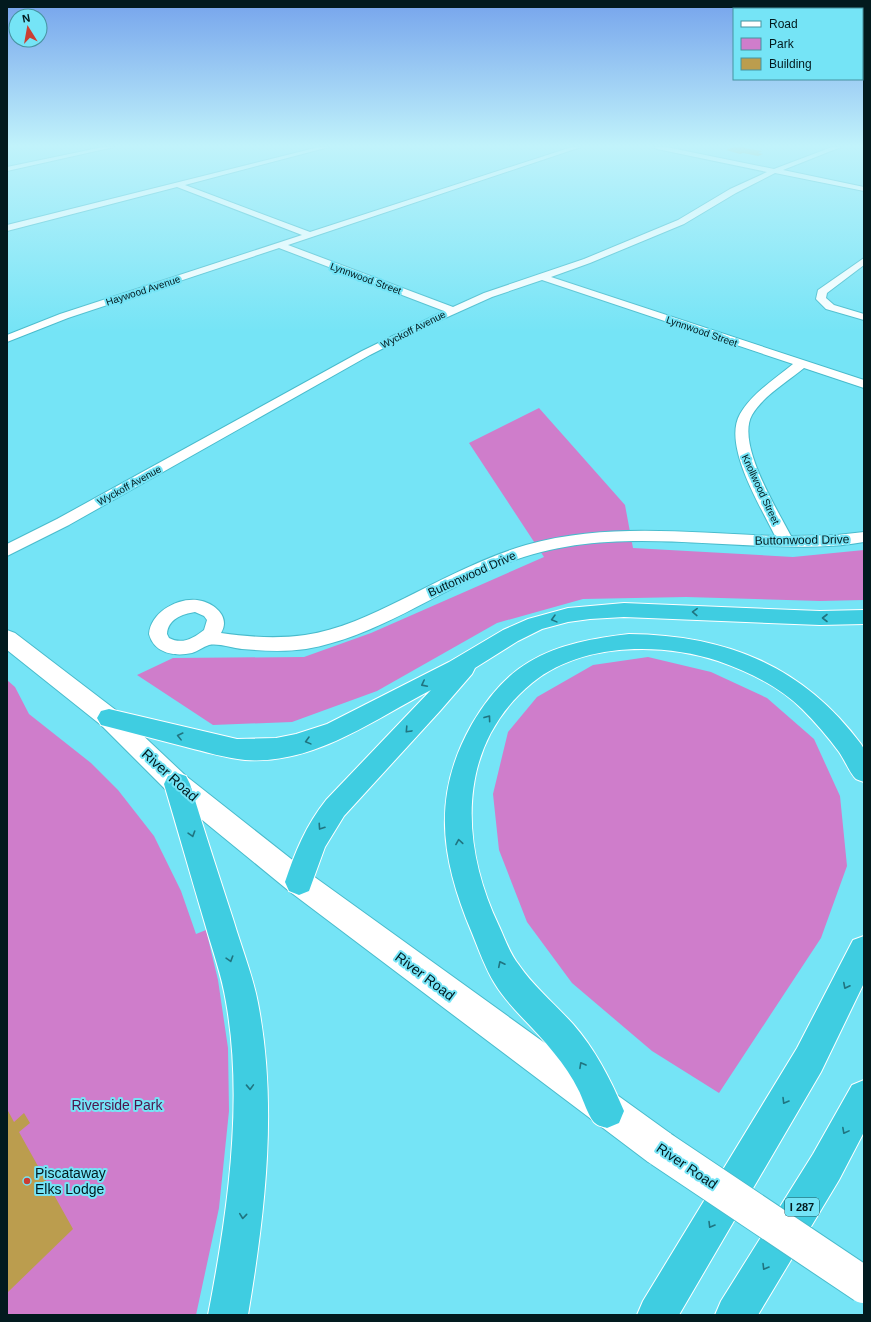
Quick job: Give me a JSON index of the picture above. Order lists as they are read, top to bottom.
{
  "streets": {
    "highway": ["I 287"],
    "street": [
      "Lynnwood Street",
      "Haywood Avenue",
      "Wyckoff Avenue",
      "Knollwood Street",
      "Buttonwood Drive",
      "River Road"
    ]
  },
  "crossings": [
    ["Lynnwood Street", "Haywood Avenue"],
    ["Lynnwood Street", "Wyckoff Avenue"],
    ["Lynnwood Street", "Knollwood Street"],
    ["Knollwood Street", "Buttonwood Drive"]
  ],
  "parks": ["Riverside Park"],
  "places": ["Piscataway Elks Lodge"],
  "legend": ["Road", "Park", "Building"],
  "north": "top"
}
